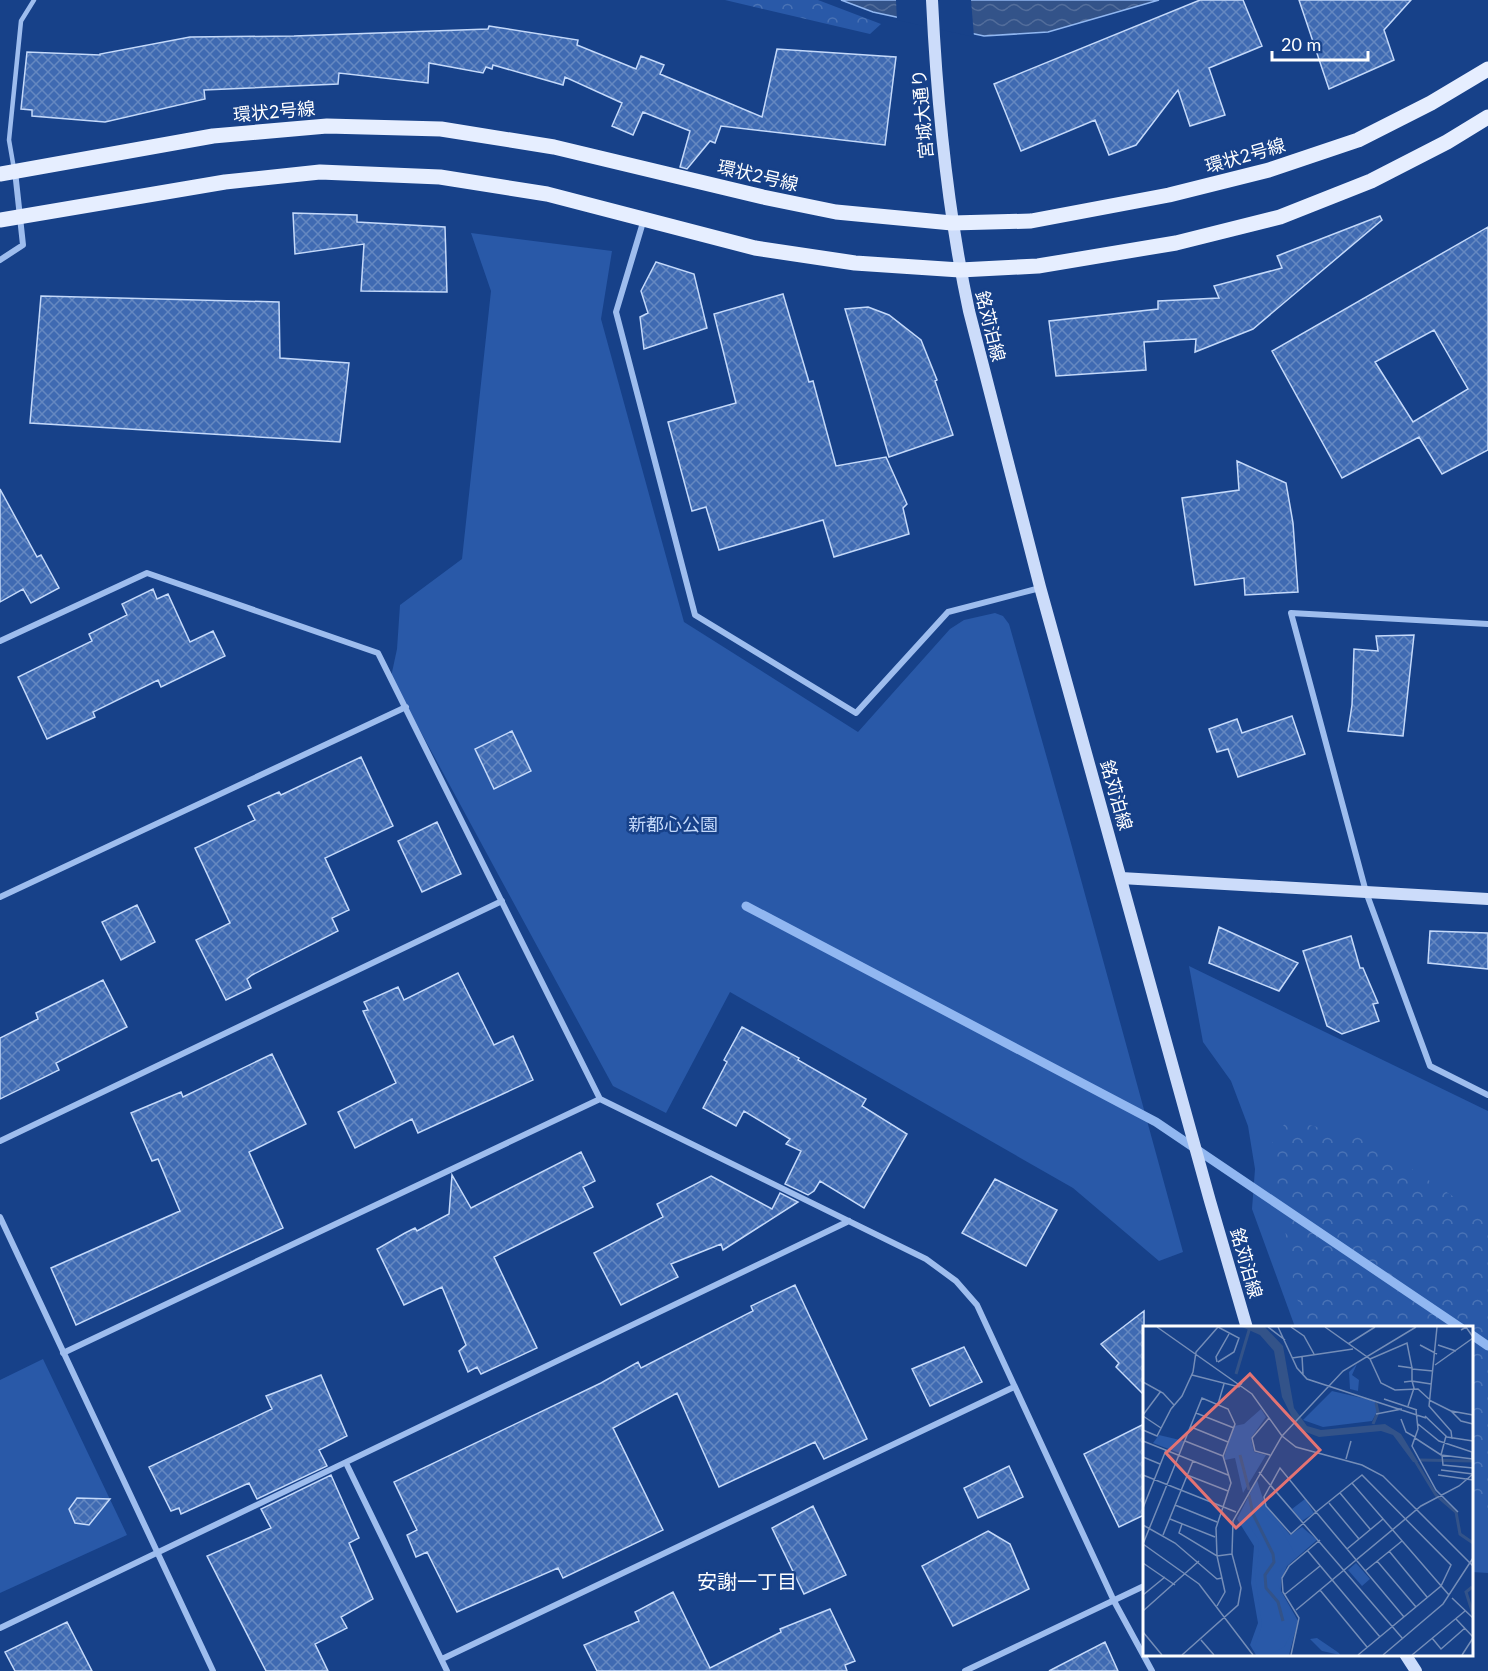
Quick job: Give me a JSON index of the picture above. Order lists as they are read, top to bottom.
{
  "streets": {
    "main road": ["環状2号線"],
    "street": ["宮城大通り", "銘苅泊線"]
  },
  "crossings": [
    ["環状2号線", "宮城大通り"],
    ["宮城大通り", "銘苅泊線"]
  ],
  "districts": ["安謝一丁目"],
  "parks": ["新都心公園"],
  "scale_bar": "20 m"
}
